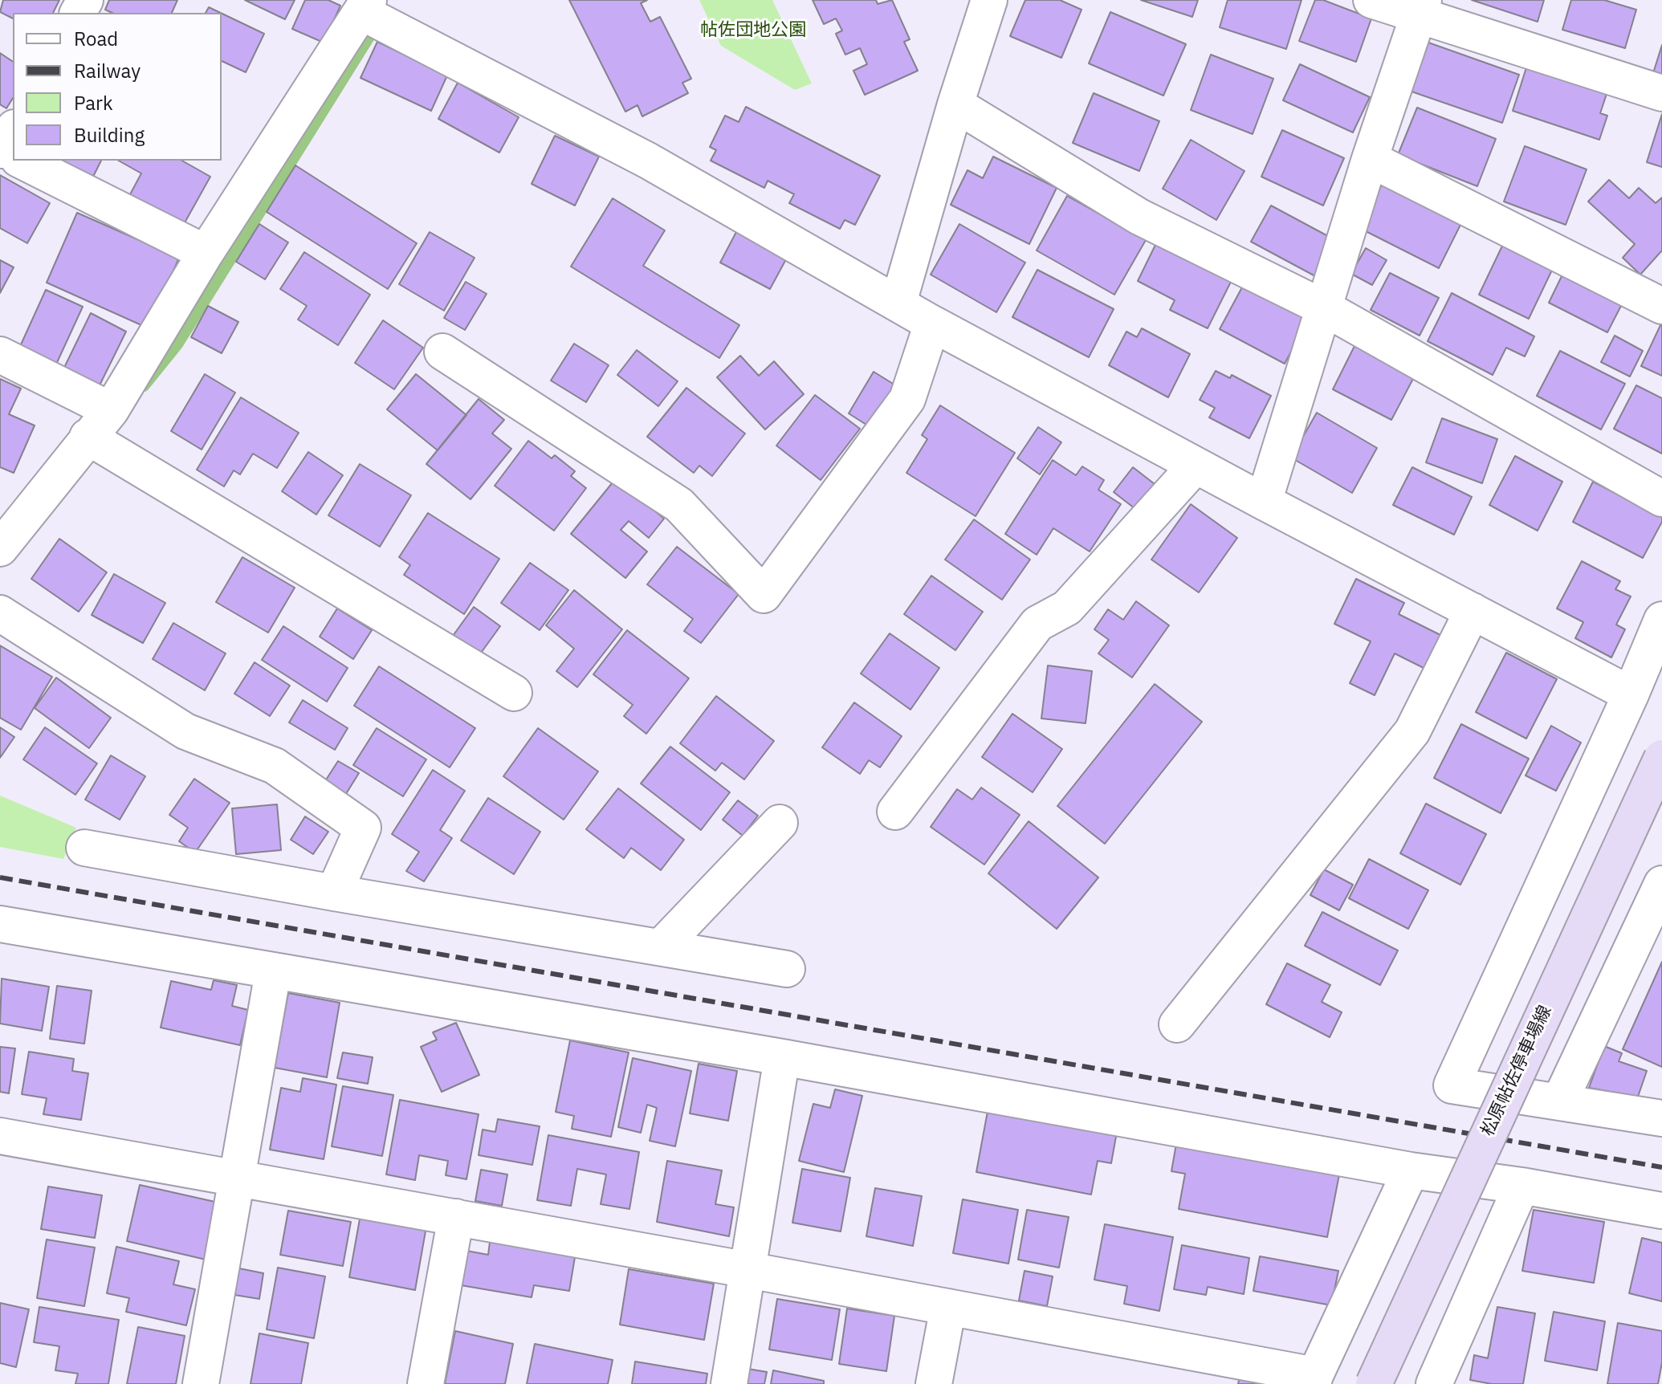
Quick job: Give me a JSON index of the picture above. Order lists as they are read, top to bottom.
{
  "streets": {
    "main road": ["松原帖佐停車場線"]
  },
  "parks": ["帖佐団地公園"],
  "legend": [
    "Road",
    "Railway",
    "Park",
    "Building"
  ]
}
